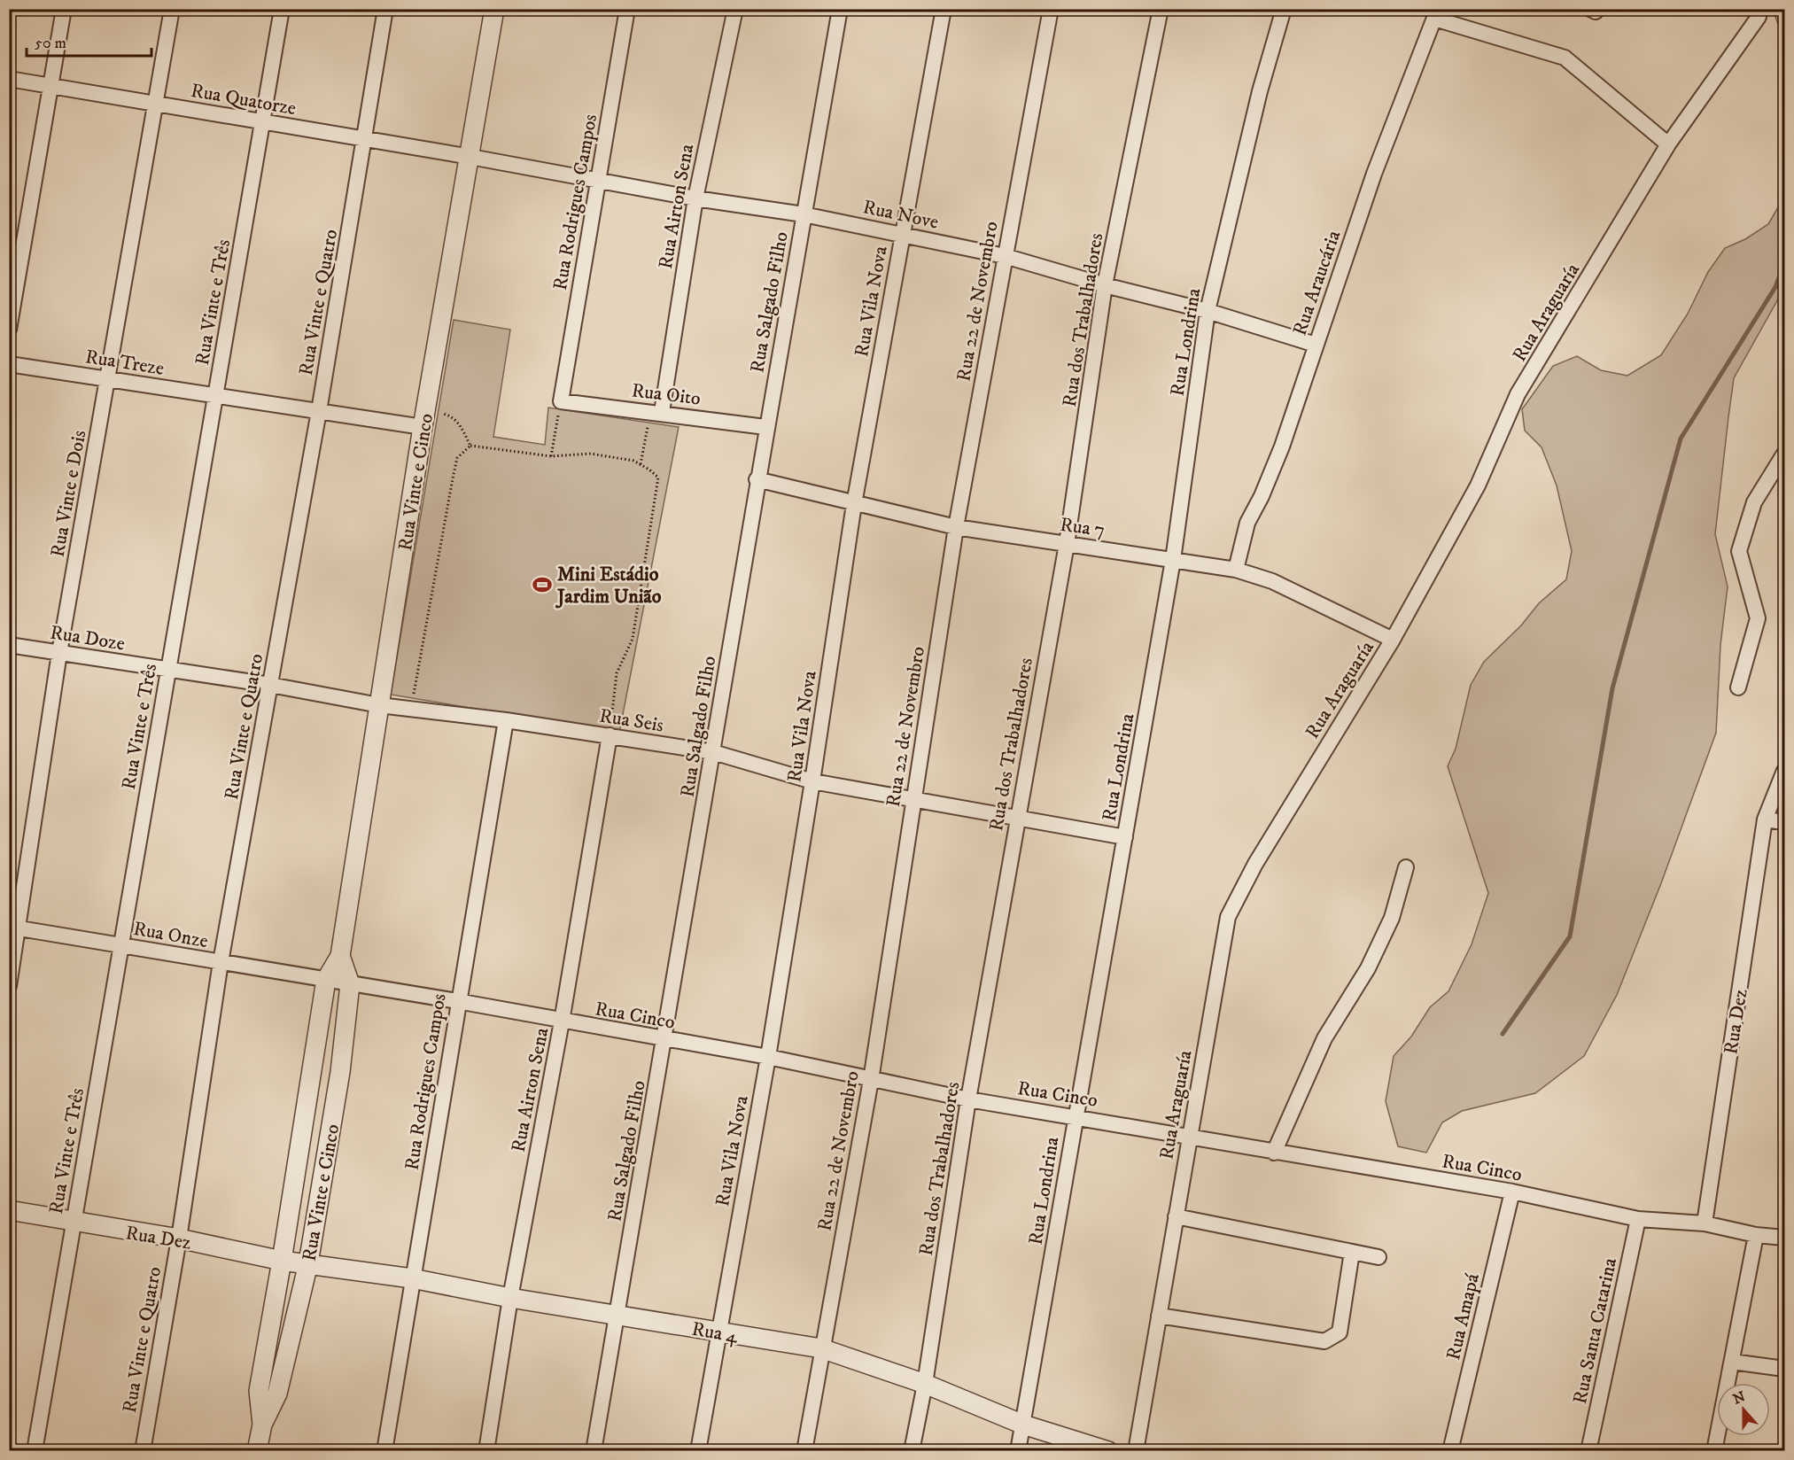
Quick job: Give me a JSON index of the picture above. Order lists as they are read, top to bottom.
{
  "streets": {
    "street": [
      "Rua Quatorze",
      "Rua Rodrigues Campos",
      "Rua Airton Sena",
      "Rua Nove",
      "Rua Araucária",
      "Rua Vila Nova",
      "Rua 22 de Novembro",
      "Rua Vinte e Três",
      "Rua Vinte e Quatro",
      "Rua Salgado Filho",
      "Rua Araguaría",
      "Rua dos Trabalhadores",
      "Rua Londrina",
      "Rua Treze",
      "Rua Oito",
      "Rua Vinte e Cinco",
      "Rua Vinte e Dois",
      "Rua 7",
      "Rua Doze",
      "Rua Seis",
      "Rua Onze",
      "Rua Cinco",
      "Rua Dez",
      "Rua Amapá",
      "Rua Santa Catarina",
      "Rua 4"
    ]
  },
  "crossings": [
    ["Rua Quatorze", "Rua Nove"],
    ["Rua Quatorze", "Rua Vinte e Três"],
    ["Rua Quatorze", "Rua Vinte e Quatro"],
    ["Rua Quatorze", "Rua Vinte e Cinco"],
    ["Rua Quatorze", "Rua Vinte e Dois"],
    ["Rua Rodrigues Campos", "Rua Nove"],
    ["Rua Rodrigues Campos", "Rua Oito"],
    ["Rua Rodrigues Campos", "Rua Seis"],
    ["Rua Rodrigues Campos", "Rua Cinco"],
    ["Rua Rodrigues Campos", "Rua 4"],
    ["Rua Airton Sena", "Rua Nove"],
    ["Rua Airton Sena", "Rua Oito"],
    ["Rua Airton Sena", "Rua Seis"],
    ["Rua Airton Sena", "Rua Cinco"],
    ["Rua Airton Sena", "Rua 4"],
    ["Rua Nove", "Rua Araucária"],
    ["Rua Nove", "Rua Vila Nova"],
    ["Rua Nove", "Rua 22 de Novembro"],
    ["Rua Nove", "Rua Salgado Filho"],
    ["Rua Nove", "Rua dos Trabalhadores"],
    ["Rua Nove", "Rua Londrina"],
    ["Rua Nove", "Rua Vinte e Cinco"],
    ["Rua Araucária", "Rua 7"],
    ["Rua Vila Nova", "Rua 7"],
    ["Rua Vila Nova", "Rua Seis"],
    ["Rua Vila Nova", "Rua Cinco"],
    ["Rua Vila Nova", "Rua 4"],
    ["Rua 22 de Novembro", "Rua 7"],
    ["Rua 22 de Novembro", "Rua Seis"],
    ["Rua 22 de Novembro", "Rua Cinco"],
    ["Rua 22 de Novembro", "Rua 4"],
    ["Rua Vinte e Três", "Rua Treze"],
    ["Rua Vinte e Três", "Rua Doze"],
    ["Rua Vinte e Três", "Rua Onze"],
    ["Rua Vinte e Três", "Rua Dez"],
    ["Rua Vinte e Quatro", "Rua Treze"],
    ["Rua Vinte e Quatro", "Rua Doze"],
    ["Rua Vinte e Quatro", "Rua Onze"],
    ["Rua Vinte e Quatro", "Rua Dez"],
    ["Rua Salgado Filho", "Rua Oito"],
    ["Rua Salgado Filho", "Rua 7"],
    ["Rua Salgado Filho", "Rua Seis"],
    ["Rua Salgado Filho", "Rua Cinco"],
    ["Rua Salgado Filho", "Rua 4"],
    ["Rua Araguaría", "Rua 7"],
    ["Rua Araguaría", "Rua Cinco"],
    ["Rua dos Trabalhadores", "Rua 7"],
    ["Rua dos Trabalhadores", "Rua Seis"],
    ["Rua dos Trabalhadores", "Rua Cinco"],
    ["Rua dos Trabalhadores", "Rua 4"],
    ["Rua Londrina", "Rua 7"],
    ["Rua Londrina", "Rua Seis"],
    ["Rua Londrina", "Rua Cinco"],
    ["Rua Londrina", "Rua 4"],
    ["Rua Treze", "Rua Vinte e Cinco"],
    ["Rua Treze", "Rua Vinte e Dois"],
    ["Rua Vinte e Cinco", "Rua Doze"],
    ["Rua Vinte e Cinco", "Rua Seis"],
    ["Rua Vinte e Cinco", "Rua Onze"],
    ["Rua Vinte e Cinco", "Rua Cinco"],
    ["Rua Vinte e Cinco", "Rua Dez"],
    ["Rua Vinte e Cinco", "Rua 4"],
    ["Rua Vinte e Dois", "Rua Doze"],
    ["Rua Vinte e Dois", "Rua Onze"],
    ["Rua Doze", "Rua Seis"],
    ["Rua Onze", "Rua Cinco"],
    ["Rua Cinco", "Rua Dez"],
    ["Rua Cinco", "Rua Amapá"],
    ["Rua Cinco", "Rua Santa Catarina"],
    ["Rua Dez", "Rua 4"]
  ],
  "places": {
    "sports": ["Mini Estádio Jardim União"]
  },
  "scale_bar": "50 m",
  "north": "top"
}
